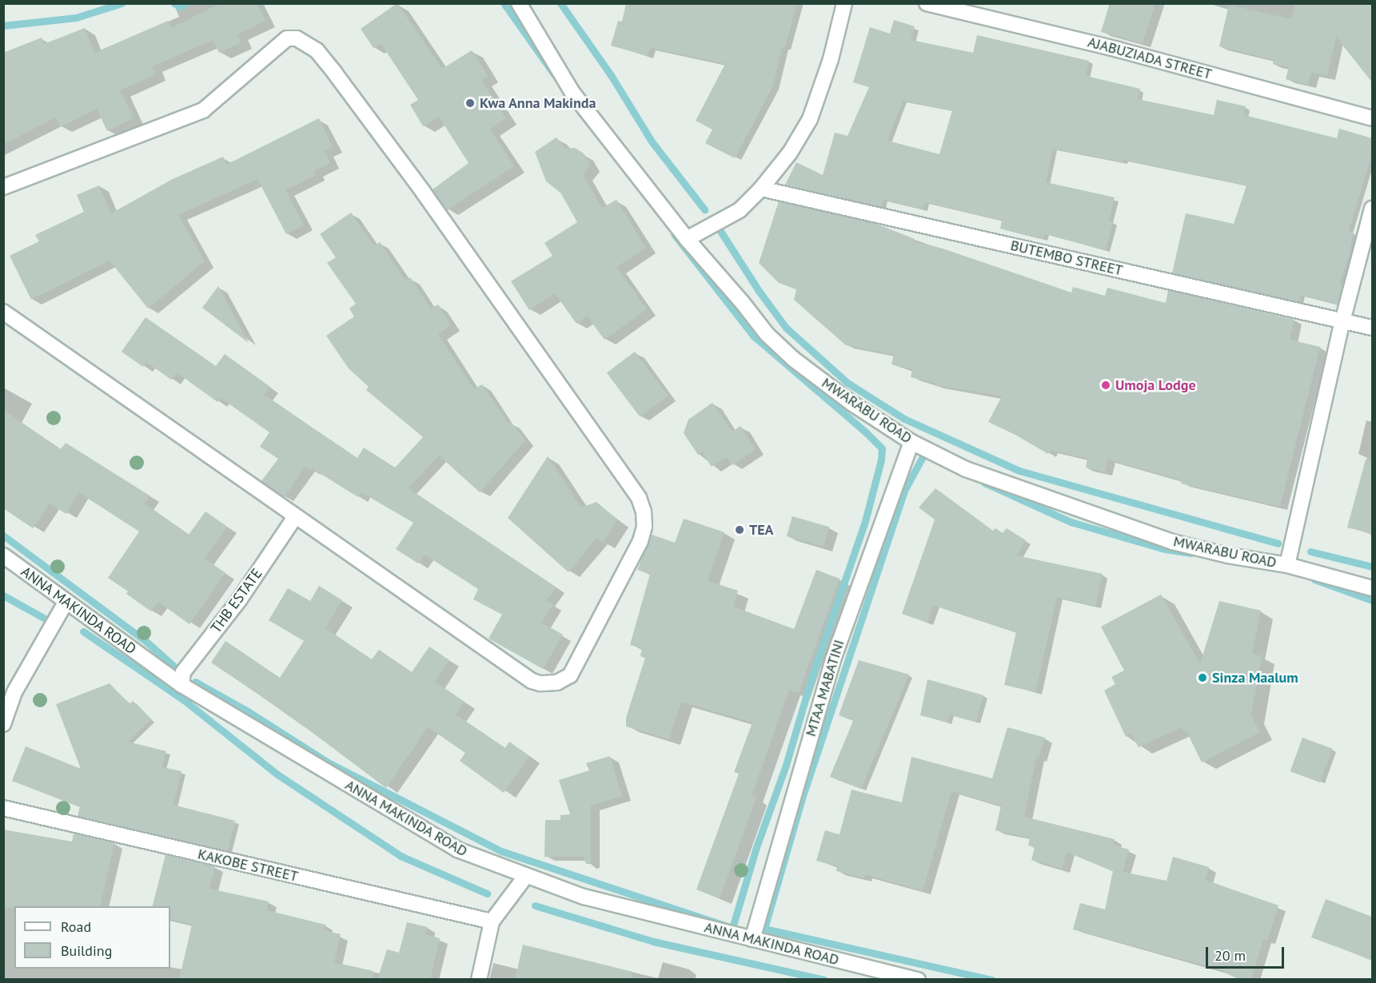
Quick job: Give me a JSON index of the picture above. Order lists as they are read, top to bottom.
{
  "streets": {
    "street": [
      "AJABUZIADA STREET",
      "BUTEMBO STREET",
      "MWARABU ROAD",
      "THB ESTATE",
      "ANNA MAKINDA ROAD",
      "MTAA MABATINI",
      "KAKOBE STREET"
    ]
  },
  "crossings": [
    ["MWARABU ROAD", "MTAA MABATINI"],
    ["THB ESTATE", "ANNA MAKINDA ROAD"],
    ["ANNA MAKINDA ROAD", "MTAA MABATINI"]
  ],
  "places": [
    "Kwa Anna Makinda",
    "Umoja Lodge",
    "TEA",
    "Sinza Maalum"
  ],
  "legend": ["Road", "Building"],
  "scale_bar": "20 m"
}
